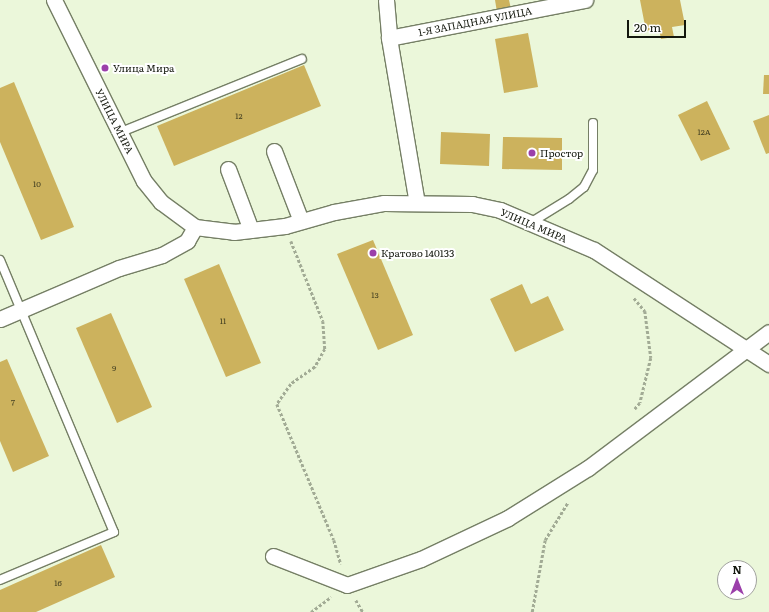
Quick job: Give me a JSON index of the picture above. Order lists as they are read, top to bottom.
{
  "streets": {
    "street": ["1-Я ЗАПАДНАЯ УЛИЦА", "УЛИЦА МИРА"]
  },
  "places": ["Улица Мира", "Простор", "Кратово 140133"],
  "house_numbers": [
    "12",
    "12А",
    "10",
    "13",
    "11",
    "9",
    "7",
    "16"
  ],
  "scale_bar": "20 m",
  "north": "top"
}
